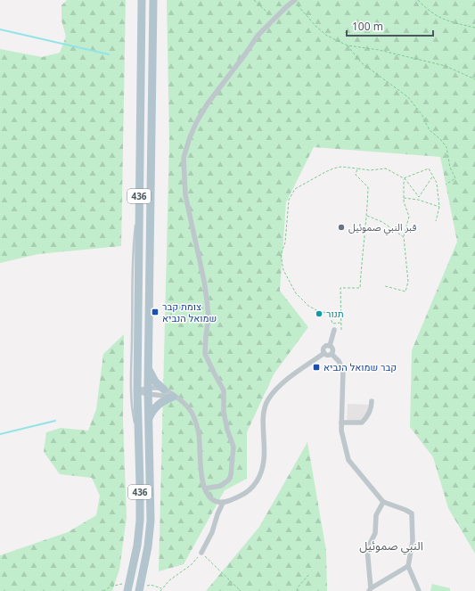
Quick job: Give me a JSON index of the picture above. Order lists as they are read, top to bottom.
{
  "streets": {
    "main road": ["436"]
  },
  "districts": ["النبي صموئيل"],
  "places": {
    "other": ["قبر النبي صموئيل", "תנור"],
    "transit": ["צומת קבר שמואל הנביא", "קבר שמואל הנביא"]
  },
  "scale_bar": "100 m"
}
